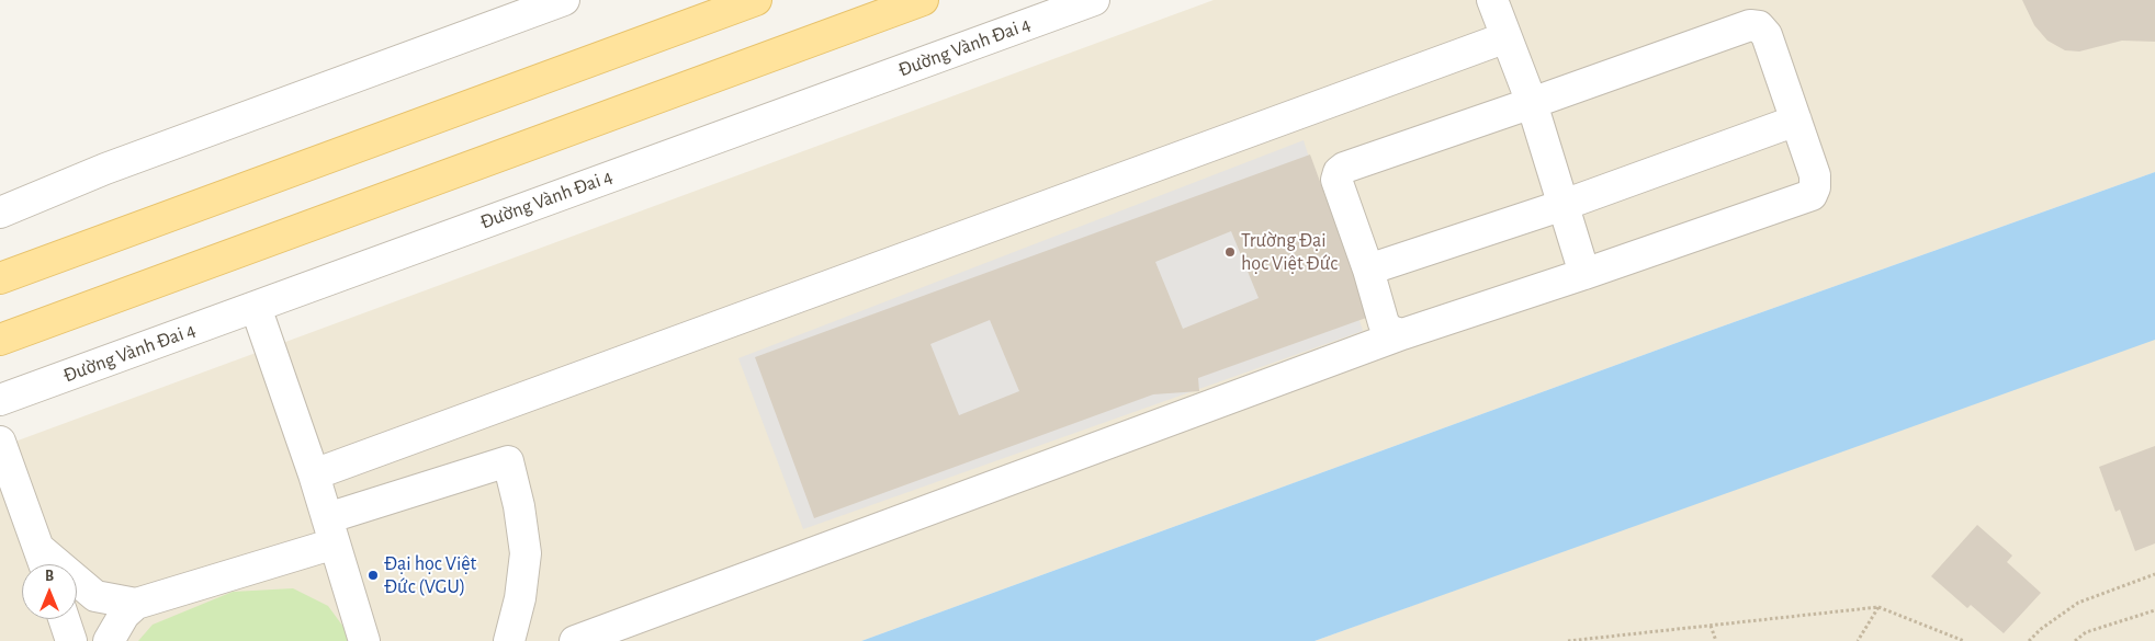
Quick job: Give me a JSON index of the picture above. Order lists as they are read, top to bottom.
{
  "streets": {
    "street": ["Đường Vành Đai 4"]
  },
  "places": ["Trường Đại học Việt Đức", "Đại học Việt Đức (VGU)"],
  "north": "top"
}
